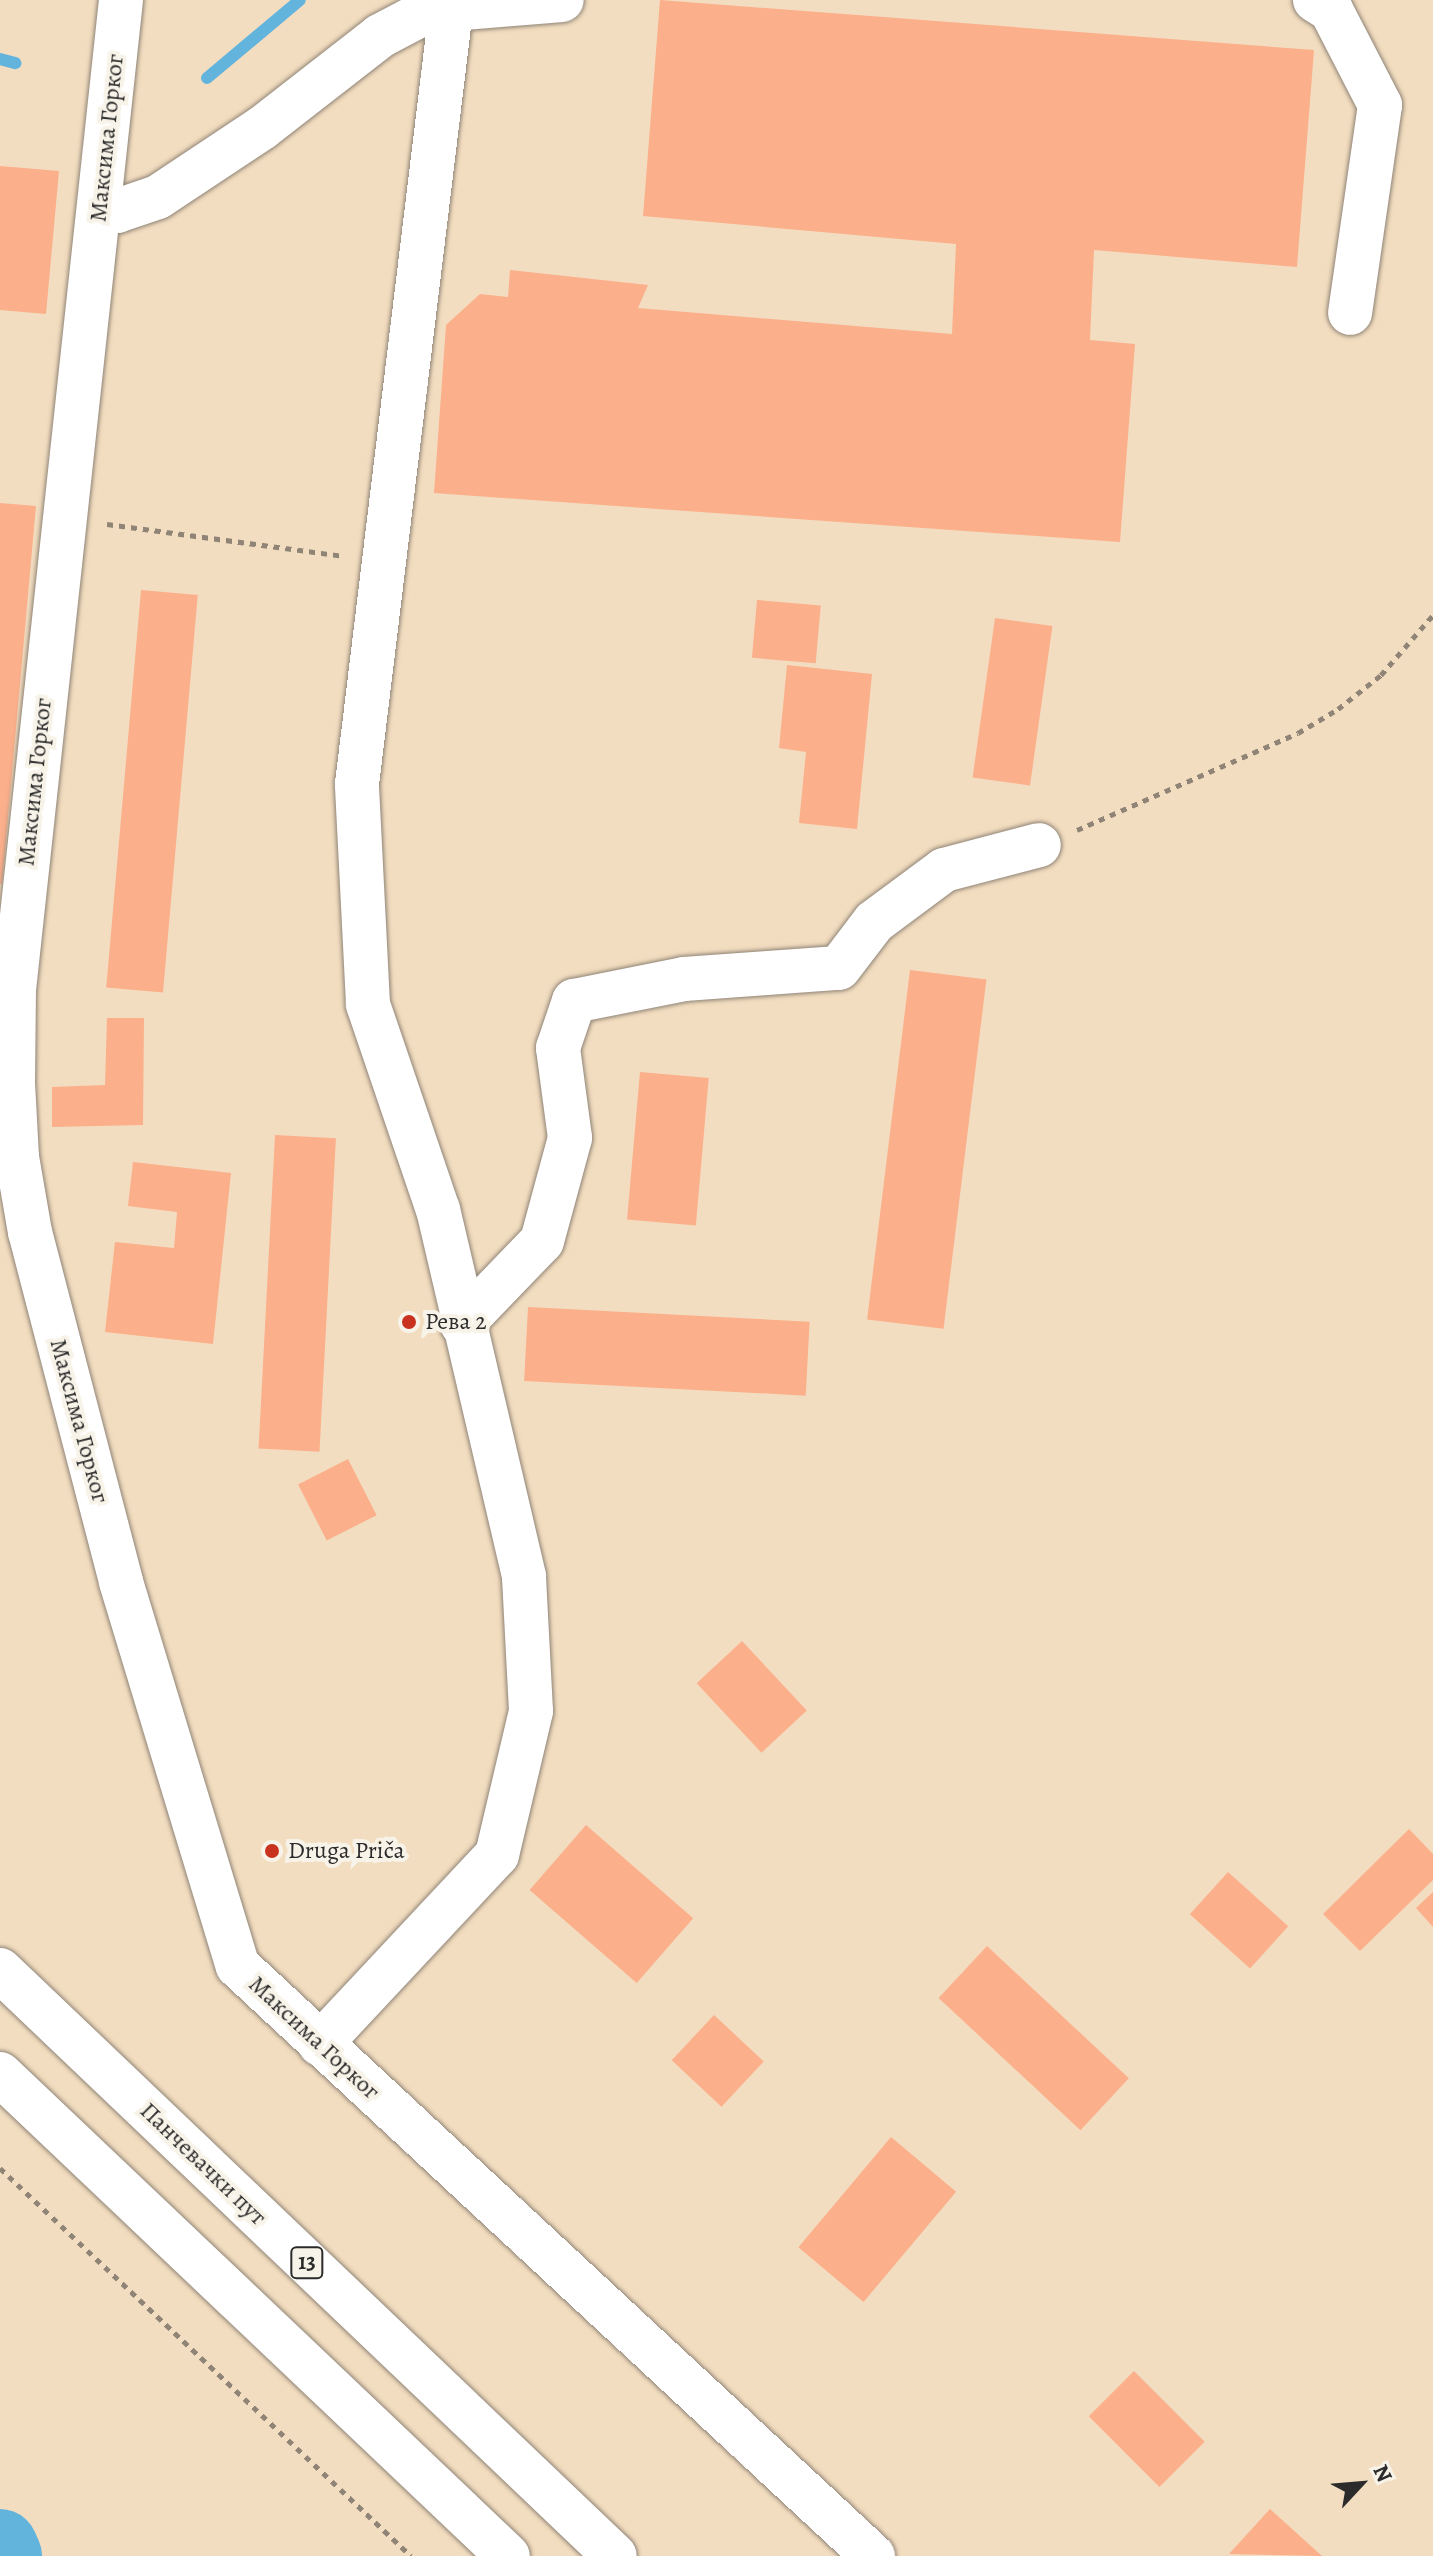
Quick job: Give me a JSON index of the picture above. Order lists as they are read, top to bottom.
{
  "streets": {
    "main road": ["Максима Горког", "Панчевачки пут", "13"]
  },
  "places": ["Рева 2", "Druga Priča"],
  "north": "top right"
}
